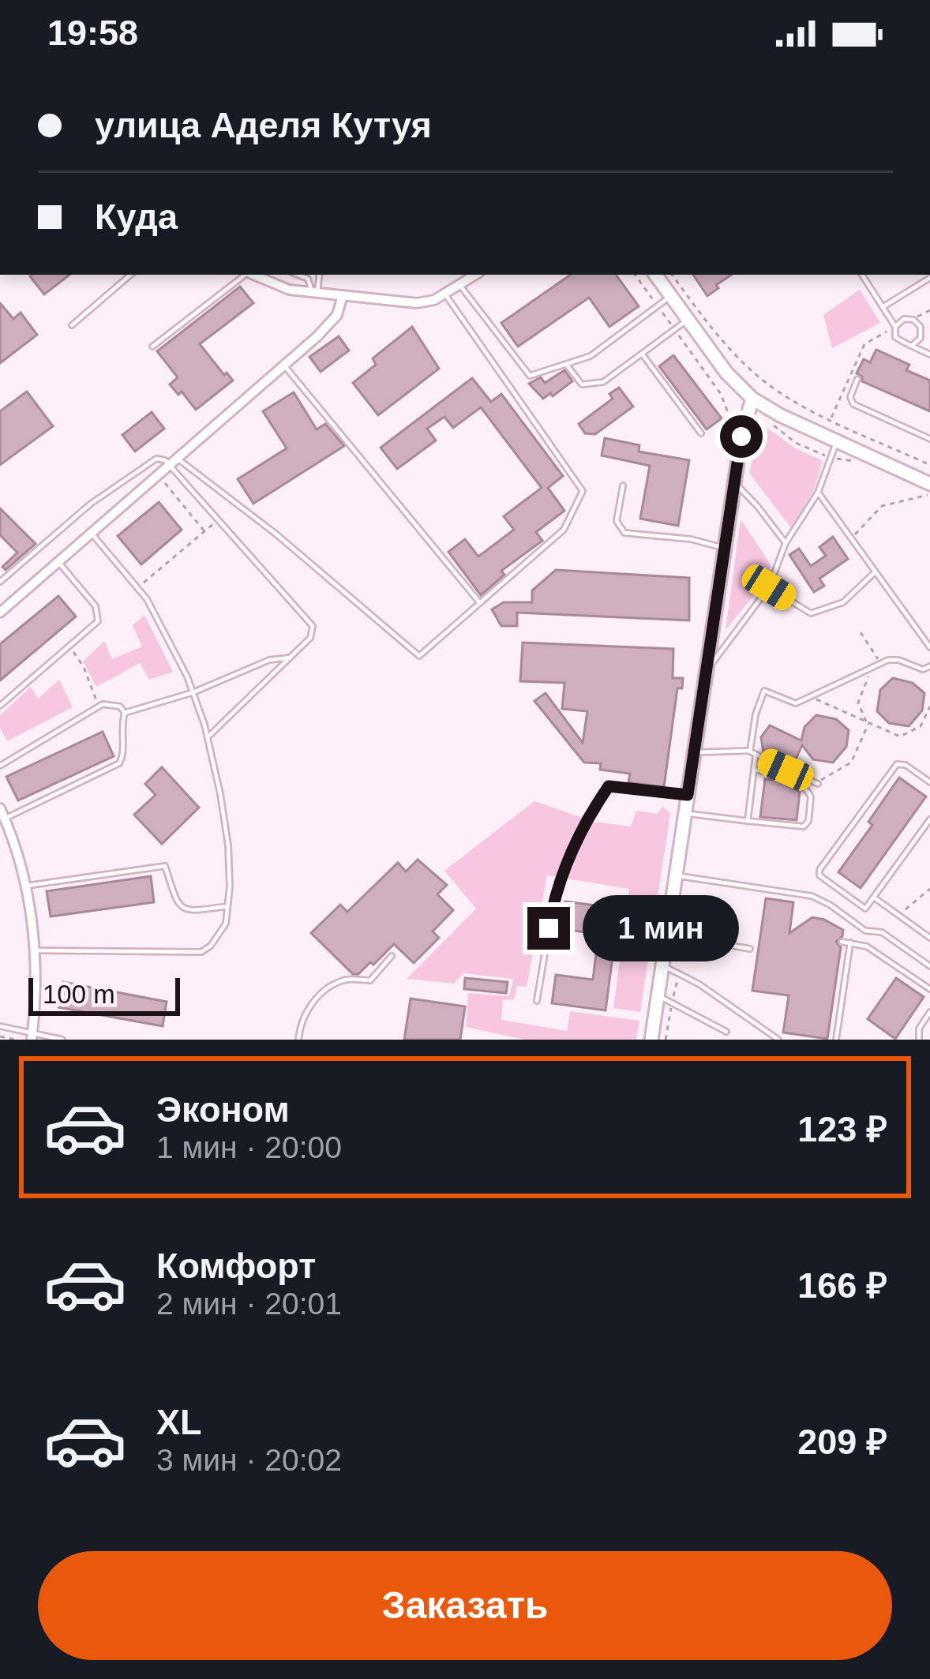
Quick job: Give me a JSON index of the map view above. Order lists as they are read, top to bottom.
{
  "scale_bar": "100 m",
  "page": {
    "status": "19:58",
    "banner": ["улица Аделя Кутуя", "Куда"],
    "bubble": "1 мин",
    "scale": "100 m",
    "list": [
      {
        "name": "Эконом",
        "note": "1 мин · 20:00",
        "value": "123 ₽"
      },
      {
        "name": "Комфорт",
        "note": "2 мин · 20:01",
        "value": "166 ₽"
      },
      {
        "name": "XL",
        "note": "3 мин · 20:02",
        "value": "209 ₽"
      }
    ],
    "buttons": "Заказать"
  }
}
